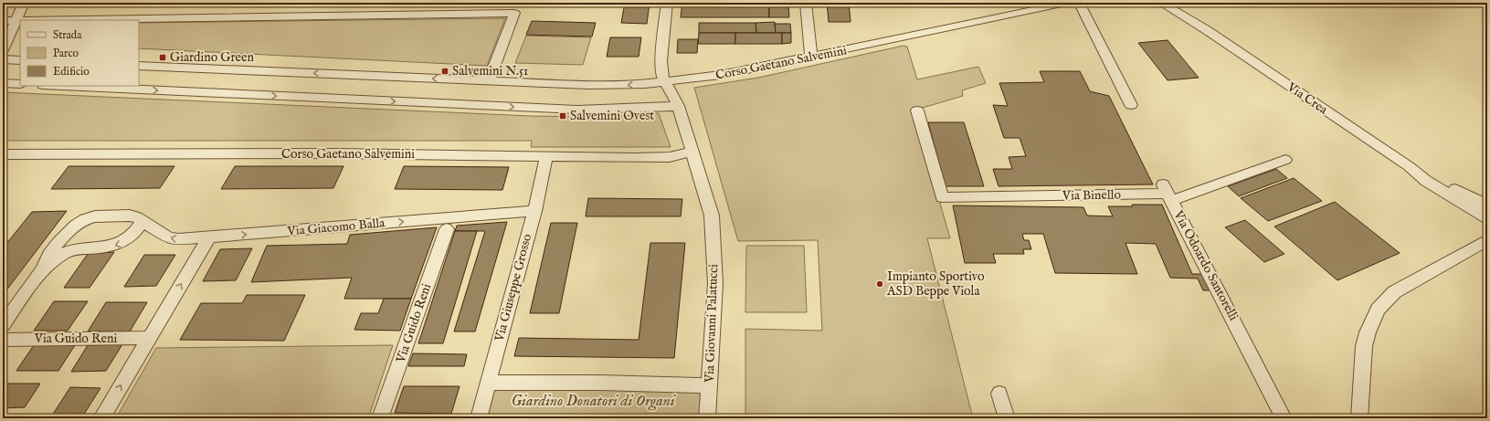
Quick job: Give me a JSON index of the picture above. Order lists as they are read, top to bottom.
{
  "streets": {
    "street": [
      "Corso Gaetano Salvemini",
      "Via Crea",
      "Via Binello",
      "Via Giacomo Balla",
      "Via Odoardo Santorelli",
      "Via Giuseppe Grosso",
      "Via Guido Reni",
      "Via Giovanni Palatucci"
    ]
  },
  "crossings": [
    ["Corso Gaetano Salvemini", "Via Giuseppe Grosso"],
    ["Corso Gaetano Salvemini", "Via Giovanni Palatucci"],
    ["Via Binello", "Via Odoardo Santorelli"],
    ["Via Giacomo Balla", "Via Giuseppe Grosso"]
  ],
  "parks": ["Giardino Donatori di Organi"],
  "places": {
    "transit": ["Giardino Green", "Salvemini N.51", "Salvemini Ovest"],
    "other": ["Impianto Sportivo ASD Beppe Viola"]
  },
  "legend": ["Strada", "Parco", "Edificio"]
}
